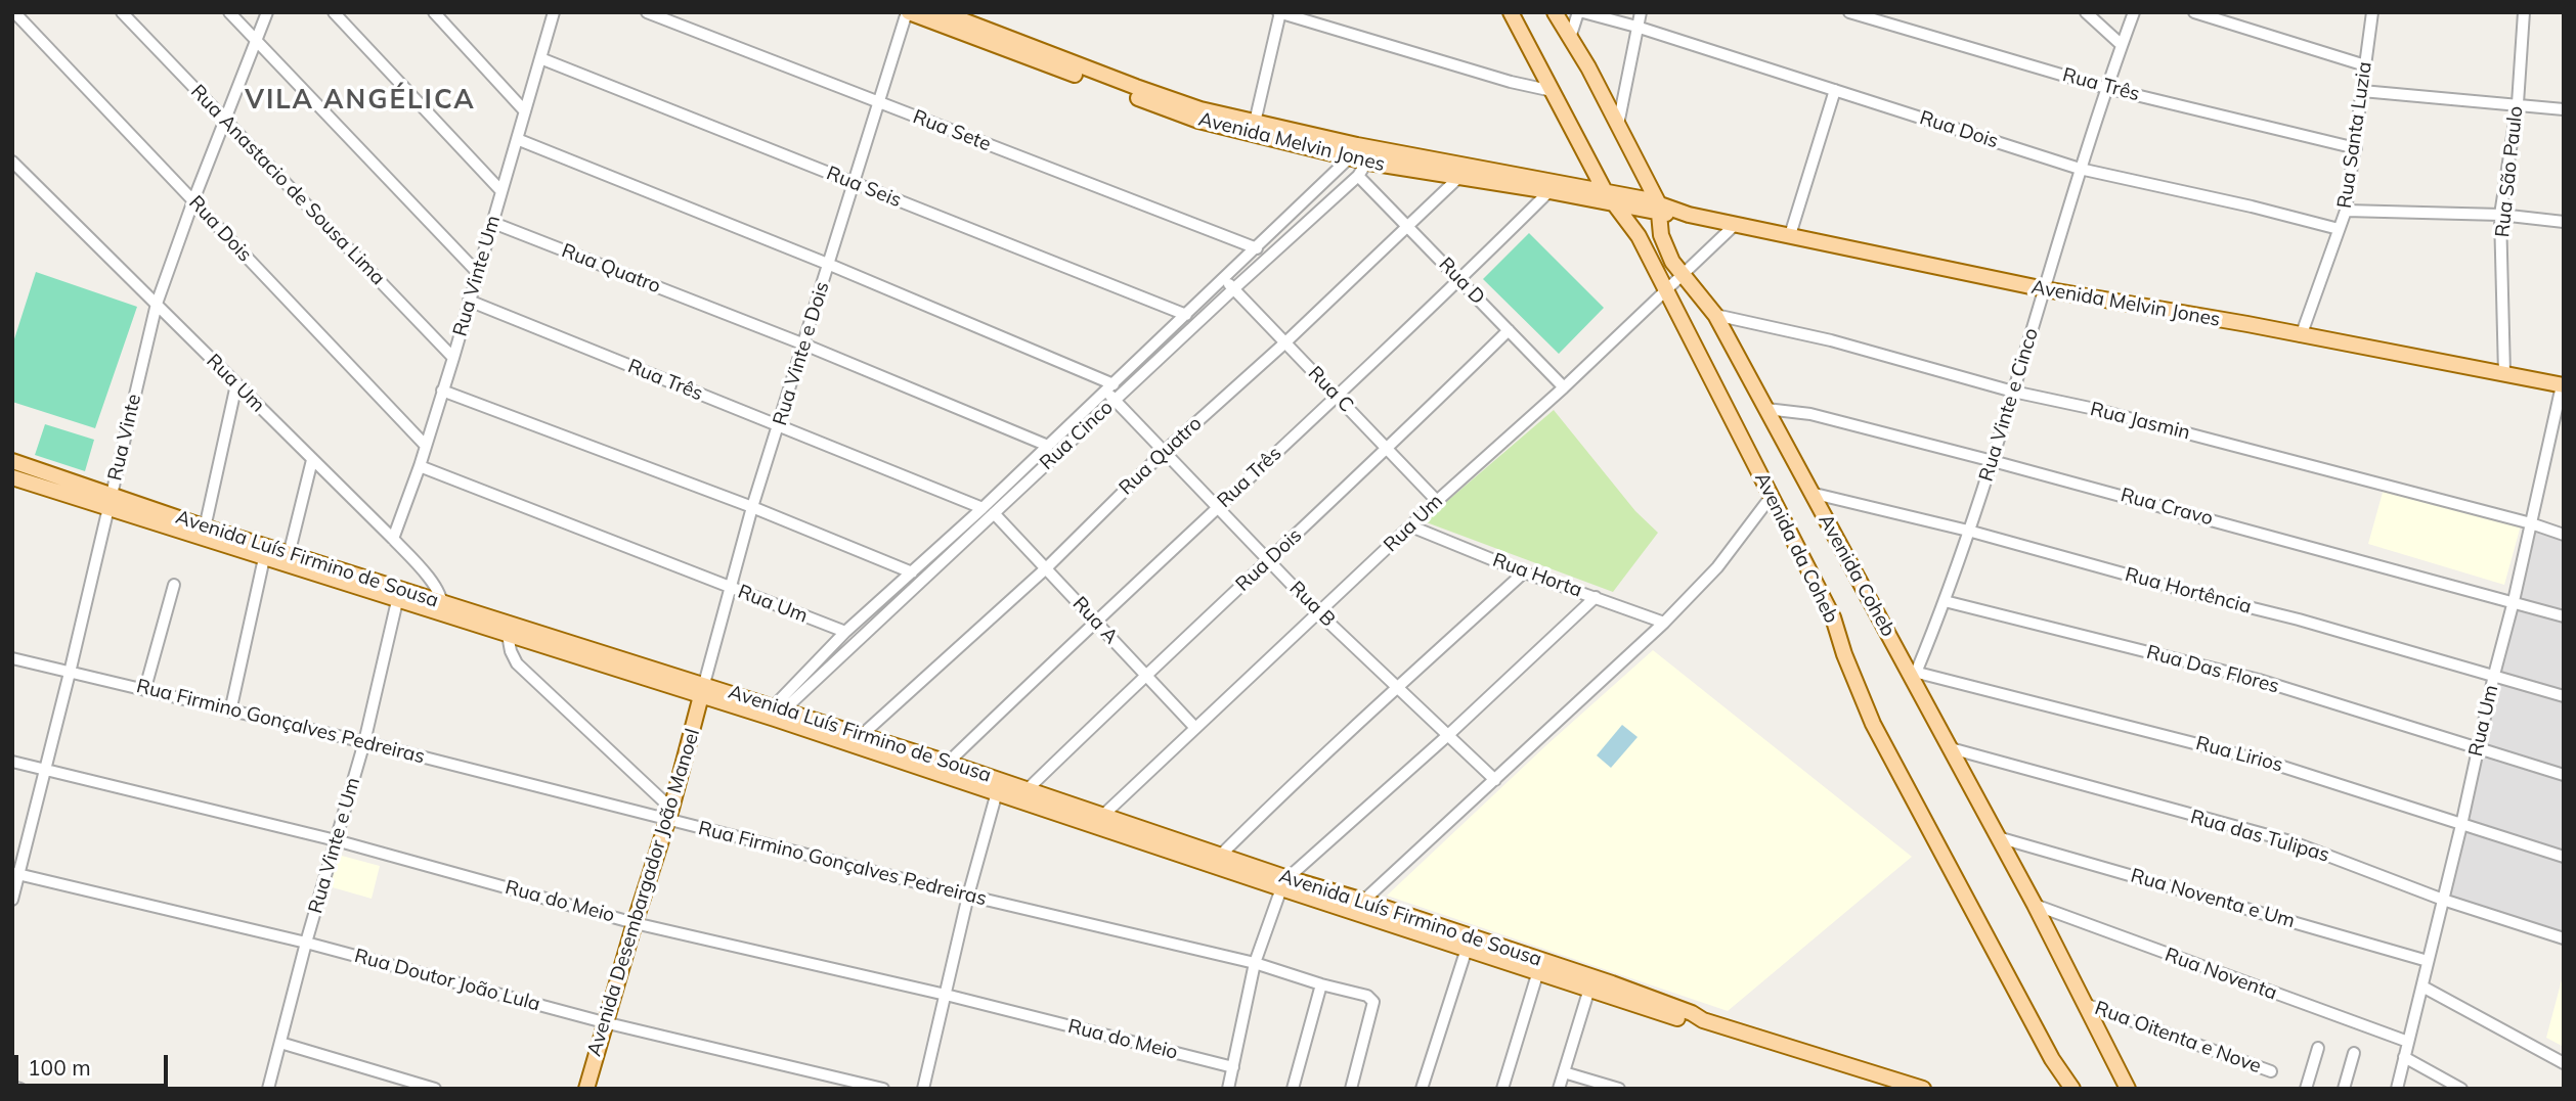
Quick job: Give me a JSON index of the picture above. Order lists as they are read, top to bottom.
{
  "streets": {
    "main road": [
      "Avenida Melvin Jones",
      "Avenida da Coheb",
      "Avenida Luís Firmino de Sousa",
      "Avenida Coheb",
      "Avenida Desembargador João Manoel"
    ],
    "street": [
      "Rua Três",
      "Rua Dois",
      "Rua Sete",
      "Rua Santa Luzia",
      "Rua São Paulo",
      "Rua Anastacio de Sousa Lima",
      "Rua Seis",
      "Rua Quatro",
      "Rua Vinte Um",
      "Rua D",
      "Rua Vinte e Dois",
      "Rua Um",
      "Rua C",
      "Rua Vinte e Cinco",
      "Rua Jasmin",
      "Rua Cinco",
      "Rua Vinte",
      "Rua Cravo",
      "Rua Horta",
      "Rua Hortência",
      "Rua B",
      "Rua A",
      "Rua Das Flores",
      "Rua Firmino Gonçalves Pedreiras",
      "Rua Lirios",
      "Rua das Tulipas",
      "Rua Vinte e Um",
      "Rua Noventa e Um",
      "Rua do Meio",
      "Rua Noventa",
      "Rua Doutor João Lula",
      "Rua Oitenta e Nove"
    ]
  },
  "crossings": [
    ["Rua Três", "Rua Santa Luzia"],
    ["Rua Três", "Avenida Melvin Jones"],
    ["Rua Três", "Rua Vinte Um"],
    ["Rua Três", "Rua D"],
    ["Rua Três", "Rua Vinte e Dois"],
    ["Rua Três", "Rua C"],
    ["Rua Três", "Rua Vinte e Cinco"],
    ["Rua Três", "Rua Cinco"],
    ["Rua Três", "Avenida Luís Firmino de Sousa"],
    ["Rua Três", "Rua B"],
    ["Rua Três", "Rua A"],
    ["Rua Dois", "Rua Santa Luzia"],
    ["Rua Dois", "Rua Vinte Um"],
    ["Rua Dois", "Rua D"],
    ["Rua Dois", "Rua C"],
    ["Rua Dois", "Rua Vinte e Cinco"],
    ["Rua Dois", "Rua Vinte"],
    ["Rua Dois", "Avenida Luís Firmino de Sousa"],
    ["Rua Dois", "Rua B"],
    ["Rua Dois", "Rua A"],
    ["Rua Sete", "Rua Vinte e Dois"],
    ["Rua Sete", "Rua Cinco"],
    ["Rua Santa Luzia", "Avenida Melvin Jones"],
    ["Avenida Melvin Jones", "Rua São Paulo"],
    ["Avenida Melvin Jones", "Rua Quatro"],
    ["Avenida Melvin Jones", "Rua Vinte e Dois"],
    ["Avenida Melvin Jones", "Rua Um"],
    ["Avenida Melvin Jones", "Rua Vinte e Cinco"],
    ["Avenida Melvin Jones", "Rua Cinco"],
    ["Avenida Melvin Jones", "Avenida da Coheb"],
    ["Avenida Melvin Jones", "Avenida Coheb"],
    ["Rua Anastacio de Sousa Lima", "Rua Vinte Um"],
    ["Rua Anastacio de Sousa Lima", "Rua Vinte"],
    ["Rua Seis", "Rua Vinte Um"],
    ["Rua Seis", "Rua Vinte e Dois"],
    ["Rua Seis", "Rua Cinco"],
    ["Rua Quatro", "Rua Vinte Um"],
    ["Rua Quatro", "Rua D"],
    ["Rua Quatro", "Rua Vinte e Dois"],
    ["Rua Quatro", "Rua C"],
    ["Rua Quatro", "Rua Cinco"],
    ["Rua Quatro", "Avenida Luís Firmino de Sousa"],
    ["Rua Quatro", "Rua B"],
    ["Rua Quatro", "Rua A"],
    ["Rua Vinte Um", "Rua Um"],
    ["Rua Vinte Um", "Rua Cinco"],
    ["Rua D", "Rua Um"],
    ["Rua D", "Rua Cinco"],
    ["Rua Vinte e Dois", "Rua Um"],
    ["Rua Vinte e Dois", "Rua Cinco"],
    ["Rua Vinte e Dois", "Avenida Luís Firmino de Sousa"],
    ["Rua Vinte e Dois", "Avenida Desembargador João Manoel"],
    ["Rua Um", "Rua C"],
    ["Rua Um", "Rua Jasmin"],
    ["Rua Um", "Rua Cinco"],
    ["Rua Um", "Rua Vinte"],
    ["Rua Um", "Rua Cravo"],
    ["Rua Um", "Avenida da Coheb"],
    ["Rua Um", "Avenida Luís Firmino de Sousa"],
    ["Rua Um", "Rua Horta"],
    ["Rua Um", "Avenida Coheb"],
    ["Rua Um", "Rua Hortência"],
    ["Rua Um", "Rua B"],
    ["Rua Um", "Rua A"],
    ["Rua Um", "Rua Das Flores"],
    ["Rua Um", "Rua Lirios"],
    ["Rua Um", "Rua das Tulipas"],
    ["Rua Um", "Rua Noventa e Um"],
    ["Rua Um", "Rua Noventa"],
    ["Rua C", "Rua Cinco"],
    ["Rua Vinte e Cinco", "Rua Jasmin"],
    ["Rua Vinte e Cinco", "Rua Cravo"],
    ["Rua Vinte e Cinco", "Avenida Coheb"],
    ["Rua Vinte e Cinco", "Rua Hortência"],
    ["Rua Vinte e Cinco", "Rua Das Flores"],
    ["Rua Vinte e Cinco", "Rua Lirios"],
    ["Rua Jasmin", "Avenida Coheb"],
    ["Rua Cinco", "Avenida Luís Firmino de Sousa"],
    ["Rua Cinco", "Rua B"],
    ["Rua Cinco", "Rua A"],
    ["Rua Vinte", "Avenida Luís Firmino de Sousa"],
    ["Rua Vinte", "Rua Firmino Gonçalves Pedreiras"],
    ["Rua Vinte", "Rua do Meio"],
    ["Rua Vinte", "Rua Doutor João Lula"],
    ["Rua Cravo", "Avenida Coheb"],
    ["Avenida Luís Firmino de Sousa", "Rua Vinte e Um"],
    ["Avenida Luís Firmino de Sousa", "Avenida Desembargador João Manoel"],
    ["Avenida Coheb", "Rua Hortência"],
    ["Avenida Coheb", "Rua Lirios"],
    ["Avenida Coheb", "Rua das Tulipas"],
    ["Avenida Coheb", "Rua Noventa e Um"],
    ["Avenida Coheb", "Rua Noventa"],
    ["Avenida Coheb", "Rua Oitenta e Nove"],
    ["Rua Firmino Gonçalves Pedreiras", "Rua Vinte e Um"],
    ["Rua Firmino Gonçalves Pedreiras", "Avenida Desembargador João Manoel"],
    ["Rua Vinte e Um", "Rua do Meio"],
    ["Rua Vinte e Um", "Rua Doutor João Lula"],
    ["Avenida Desembargador João Manoel", "Rua do Meio"],
    ["Avenida Desembargador João Manoel", "Rua Doutor João Lula"]
  ],
  "districts": ["VILA ANGÉLICA"],
  "scale_bar": "100 m"
}
